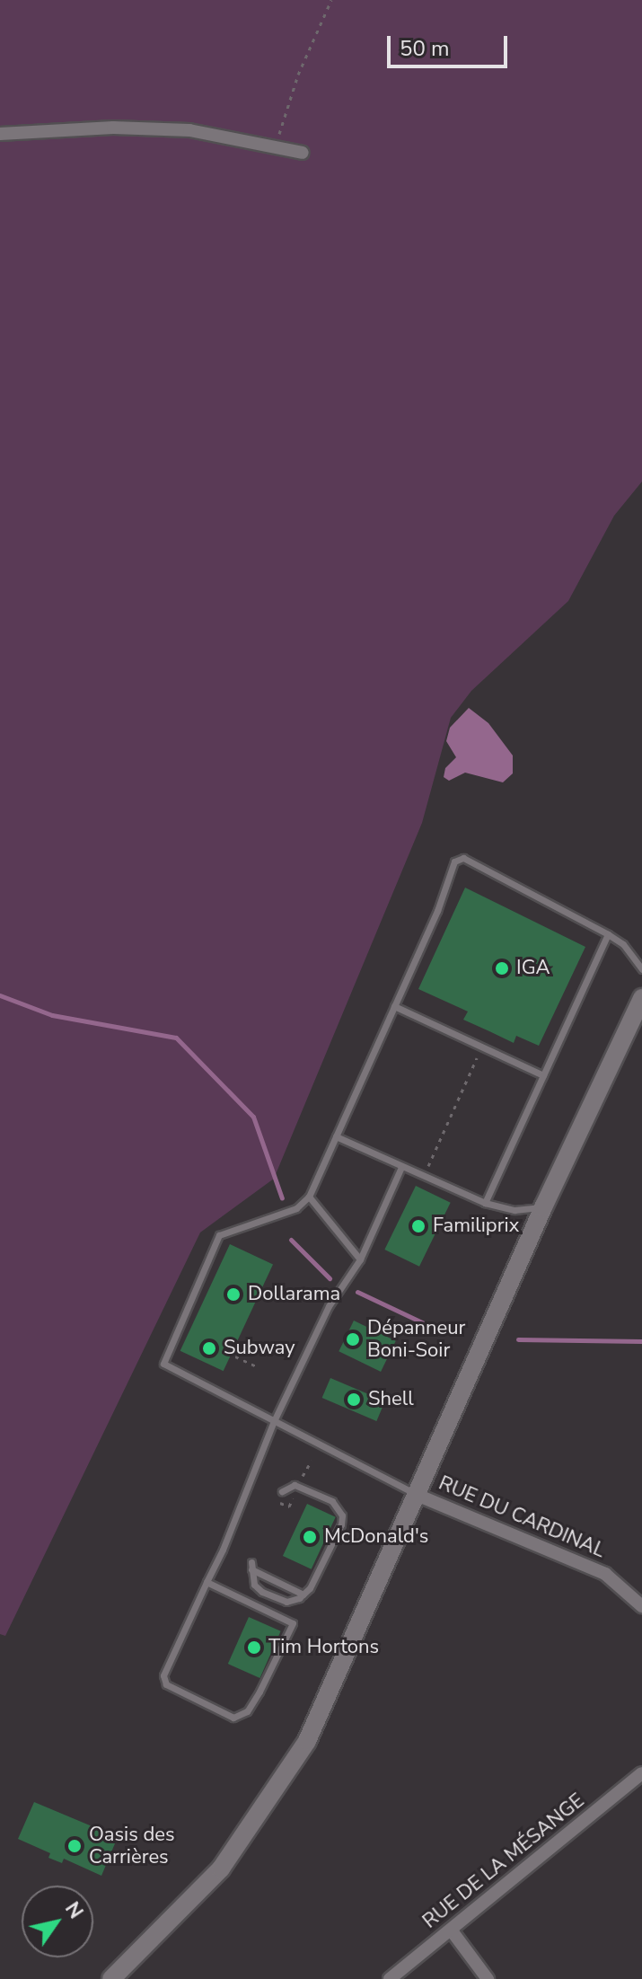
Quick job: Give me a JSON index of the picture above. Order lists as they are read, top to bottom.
{
  "streets": {
    "street": ["RUE DU CARDINAL", "RUE DE LA MÉSANGE"]
  },
  "places": [
    "IGA",
    "Familiprix",
    "Dollarama",
    "Dépanneur Boni-Soir",
    "Subway",
    "Shell",
    "McDonald's",
    "Tim Hortons",
    "Oasis des Carrières"
  ],
  "scale_bar": "50 m",
  "north": "top right"
}
